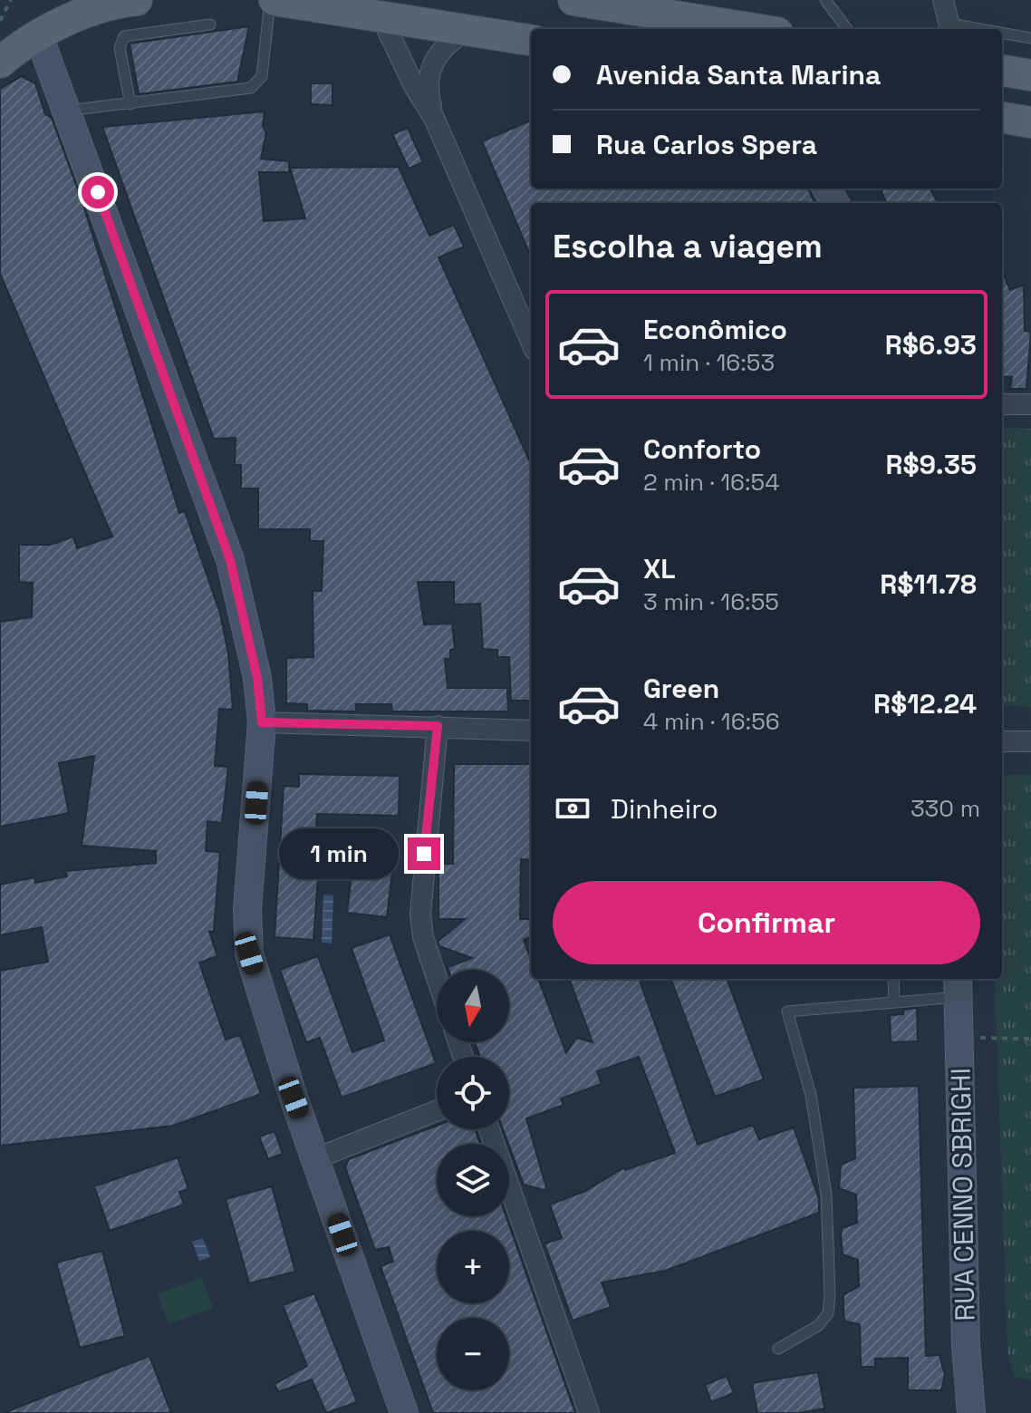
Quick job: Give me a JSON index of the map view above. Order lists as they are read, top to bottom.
{
  "streets": {
    "street": ["RUA CENNO SBRIGHI"]
  },
  "north": "bottom",
  "page": {
    "banner": ["Avenida Santa Marina", "Rua Carlos Spera"],
    "heading": "Escolha a viagem",
    "list": [
      {
        "name": "Econômico",
        "note": "1 min · 16:53",
        "value": "R$6.93"
      },
      {
        "name": "Conforto",
        "note": "2 min · 16:54",
        "value": "R$9.35"
      },
      {
        "name": "XL",
        "note": "3 min · 16:55",
        "value": "R$11.78"
      },
      {
        "name": "Green",
        "note": "4 min · 16:56",
        "value": "R$12.24"
      }
    ],
    "pay": ["Dinheiro", "330 m"],
    "bubble": "1 min",
    "buttons": "Confirmar",
    "map_buttons": ["+", "−"]
  }
}
